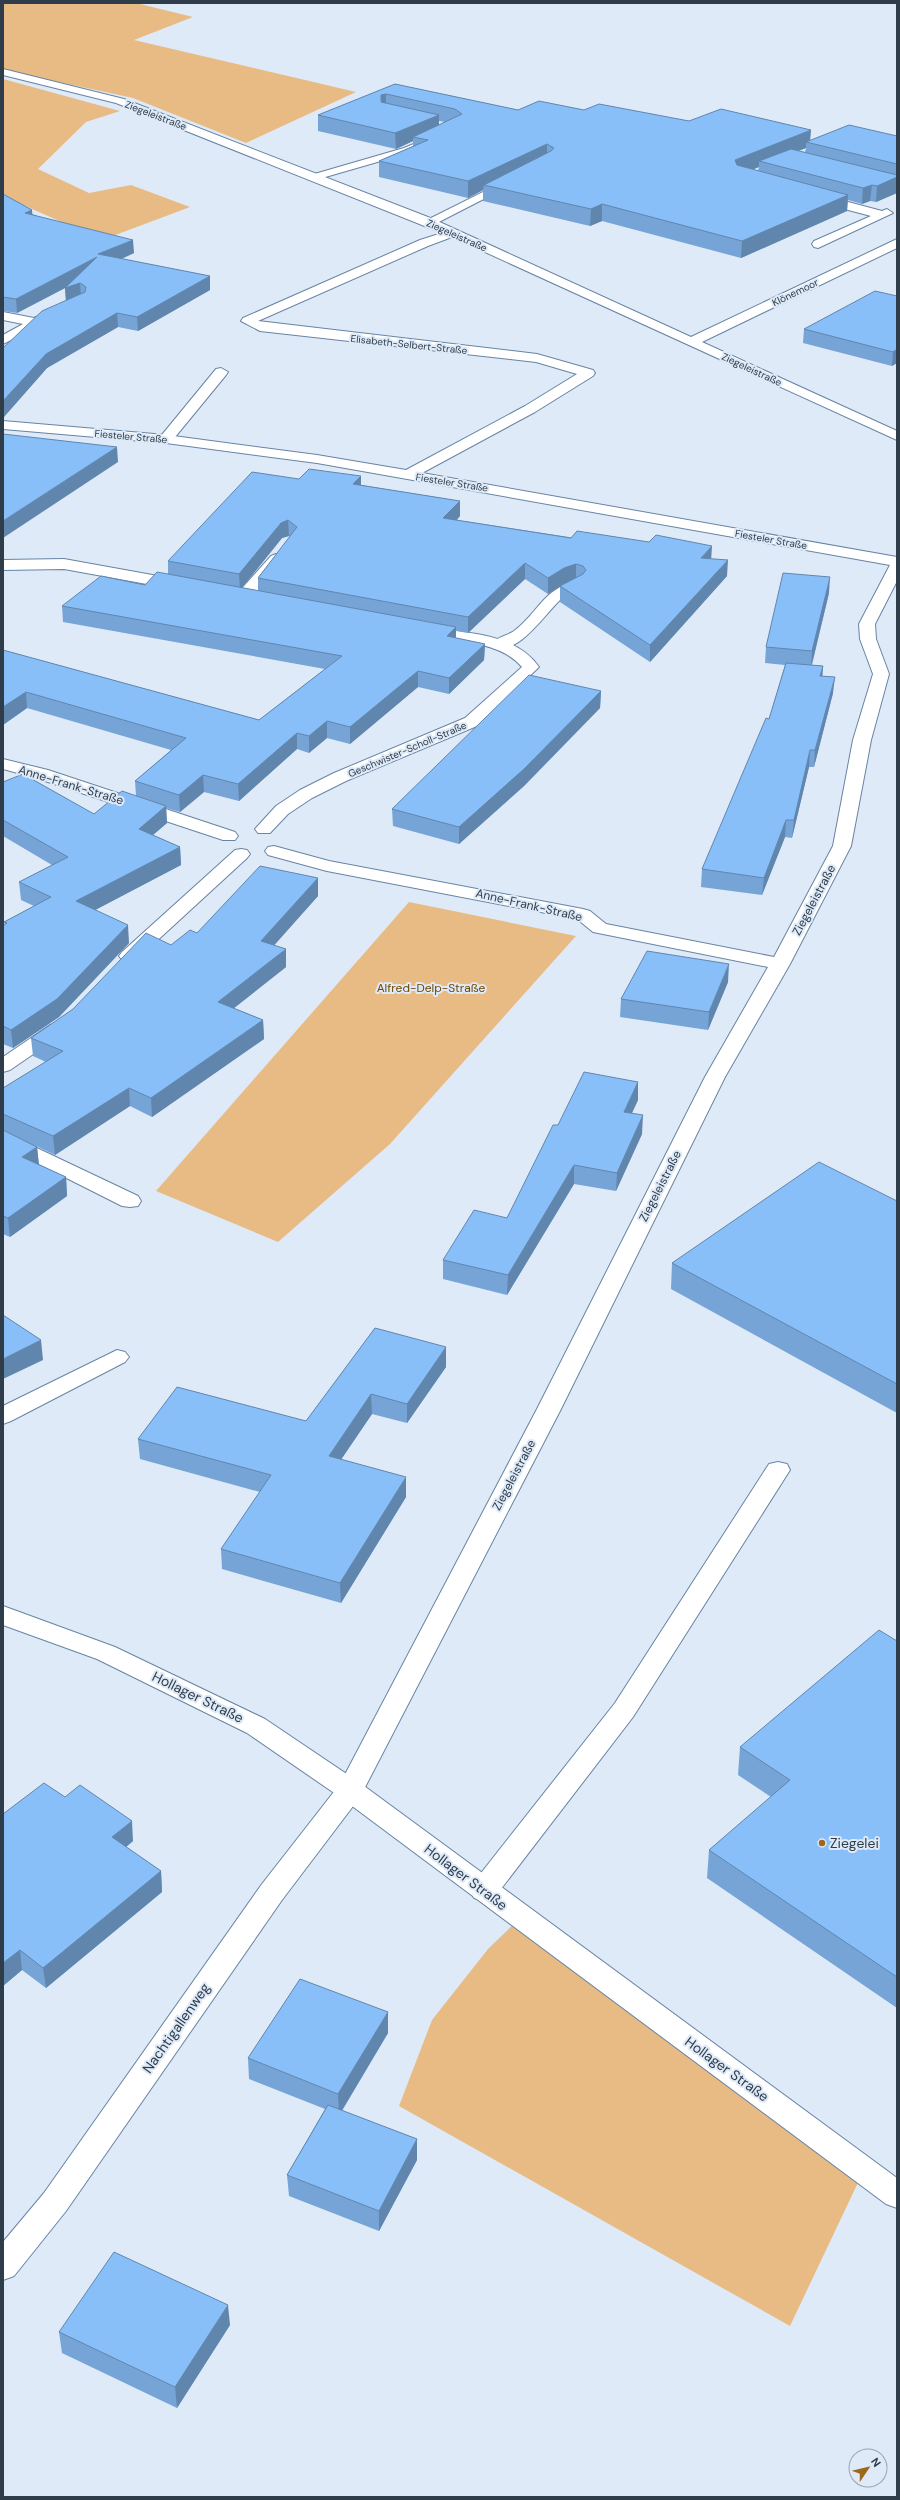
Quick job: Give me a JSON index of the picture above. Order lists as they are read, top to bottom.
{
  "streets": {
    "street": [
      "Ziegeleistraße",
      "Klönemoor",
      "Elisabeth-Selbert-Straße",
      "Fiesteler Straße",
      "Geschwister-Scholl-Straße",
      "Anne-Frank-Straße",
      "Hollager Straße",
      "Nachtigallenweg"
    ]
  },
  "crossings": [
    ["Ziegeleistraße", "Klönemoor"],
    ["Ziegeleistraße", "Elisabeth-Selbert-Straße"],
    ["Ziegeleistraße", "Anne-Frank-Straße"],
    ["Ziegeleistraße", "Hollager Straße"],
    ["Ziegeleistraße", "Nachtigallenweg"],
    ["Elisabeth-Selbert-Straße", "Fiesteler Straße"],
    ["Hollager Straße", "Nachtigallenweg"]
  ],
  "parks": ["Alfred-Delp-Straße"],
  "places": ["Ziegelei"],
  "north": "top right"
}
